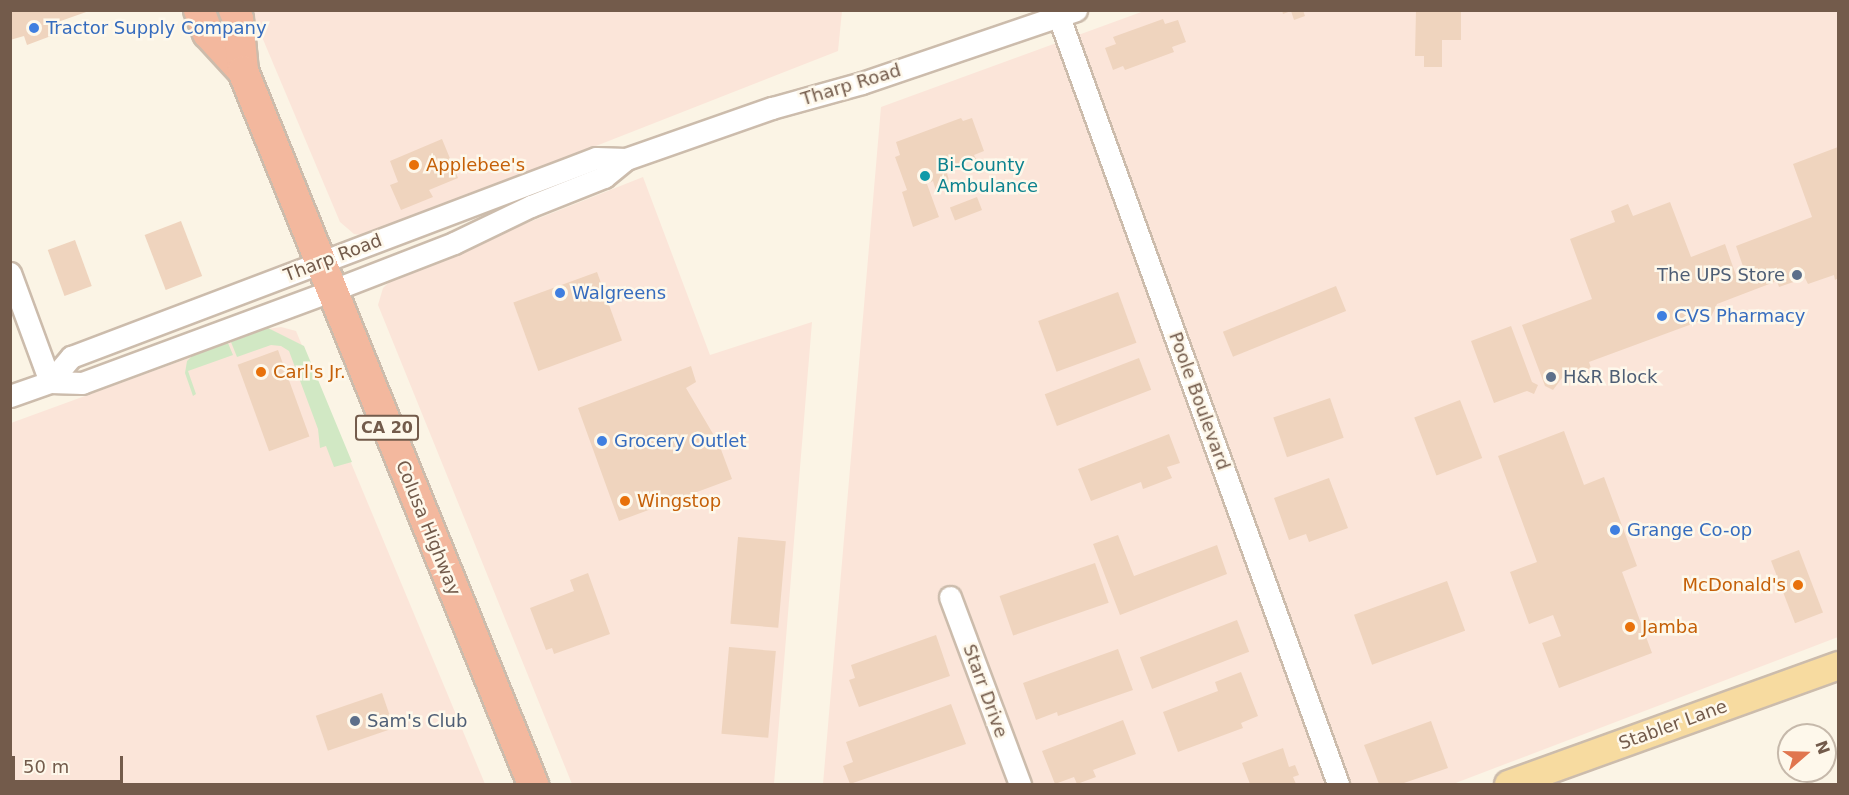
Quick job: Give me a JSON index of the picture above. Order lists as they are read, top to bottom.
{
  "streets": {
    "highway": ["CA 20", "Colusa Highway"],
    "main road": ["Stabler Lane"],
    "street": ["Tharp Road", "Poole Boulevard", "Starr Drive"]
  },
  "crossings": [
    ["Tharp Road", "Poole Boulevard"],
    ["Tharp Road", "Colusa Highway"]
  ],
  "places": [
    "Tractor Supply Company",
    "Applebee's",
    "Bi-County Ambulance",
    "The UPS Store",
    "Walgreens",
    "CVS Pharmacy",
    "Carl's Jr.",
    "H&R Block",
    "Grocery Outlet",
    "Wingstop",
    "Grange Co-op",
    "McDonald's",
    "Jamba",
    "Sam's Club"
  ],
  "scale_bar": "50 m",
  "north": "right"
}
